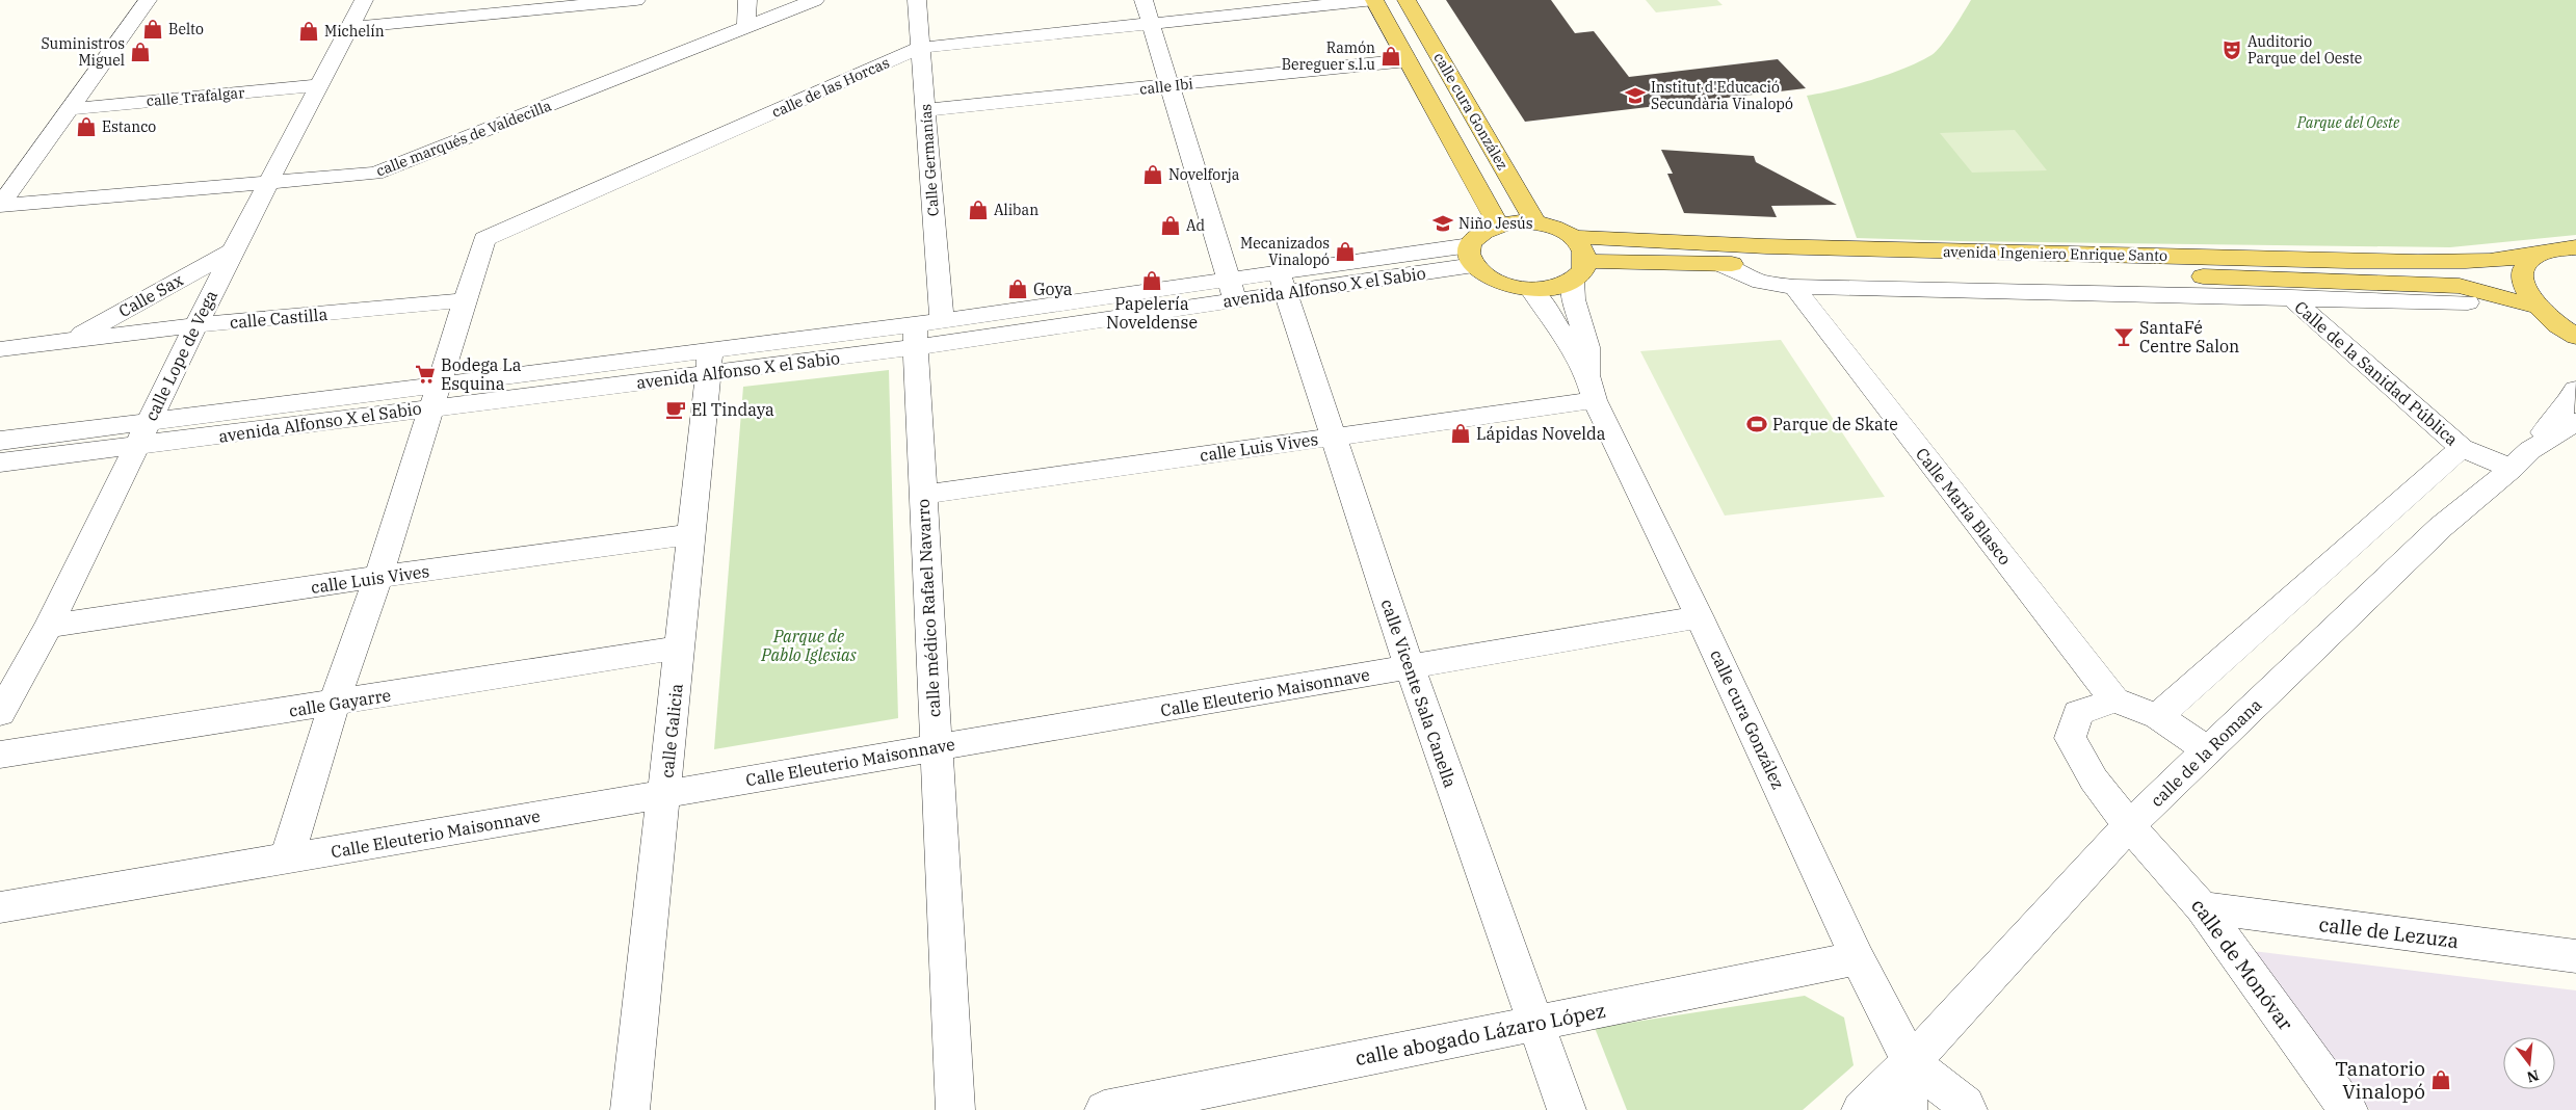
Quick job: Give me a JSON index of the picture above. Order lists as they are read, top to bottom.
{
  "streets": {
    "main road": ["calle cura González", "avenida Ingeniero Enrique Santo"],
    "street": [
      "calle Ibi",
      "calle de las Horcas",
      "calle Trafalgar",
      "calle marqués de Valdecilla",
      "Calle Germanías",
      "avenida Alfonso X el Sabio",
      "Calle Sax",
      "calle Castilla",
      "calle Lope de Vega",
      "Calle de la Sanidad Pública",
      "calle Luis Vives",
      "Calle María Blasco",
      "calle médico Rafael Navarro",
      "Calle Eleuterio Maisonnave",
      "calle Vicente Sala Canella",
      "calle Gayarre",
      "calle Galicia",
      "calle de la Romana",
      "calle de Lezuza",
      "calle de Monóvar",
      "calle abogado Lázaro López"
    ]
  },
  "crossings": [
    ["calle Ibi", "calle cura González"],
    ["calle Ibi", "Calle Germanías"],
    ["calle de las Horcas", "calle cura González"],
    ["calle de las Horcas", "Calle Germanías"],
    ["calle de las Horcas", "avenida Alfonso X el Sabio"],
    ["calle de las Horcas", "calle Castilla"],
    ["calle de las Horcas", "calle Luis Vives"],
    ["calle de las Horcas", "Calle Eleuterio Maisonnave"],
    ["calle de las Horcas", "calle Gayarre"],
    ["calle Trafalgar", "calle Lope de Vega"],
    ["calle cura González", "avenida Ingeniero Enrique Santo"],
    ["calle cura González", "avenida Alfonso X el Sabio"],
    ["calle cura González", "calle Luis Vives"],
    ["calle cura González", "Calle Eleuterio Maisonnave"],
    ["calle cura González", "calle de la Romana"],
    ["calle cura González", "calle abogado Lázaro López"],
    ["calle marqués de Valdecilla", "calle Lope de Vega"],
    ["Calle Germanías", "avenida Alfonso X el Sabio"],
    ["Calle Germanías", "calle médico Rafael Navarro"],
    ["avenida Ingeniero Enrique Santo", "avenida Alfonso X el Sabio"],
    ["avenida Ingeniero Enrique Santo", "Calle de la Sanidad Pública"],
    ["avenida Ingeniero Enrique Santo", "Calle María Blasco"],
    ["avenida Alfonso X el Sabio", "calle Lope de Vega"],
    ["avenida Alfonso X el Sabio", "calle médico Rafael Navarro"],
    ["avenida Alfonso X el Sabio", "calle Vicente Sala Canella"],
    ["avenida Alfonso X el Sabio", "calle Galicia"],
    ["Calle Sax", "calle Castilla"],
    ["Calle Sax", "calle Lope de Vega"],
    ["calle Castilla", "calle Lope de Vega"],
    ["calle Lope de Vega", "calle Luis Vives"],
    ["Calle de la Sanidad Pública", "calle de la Romana"],
    ["calle Luis Vives", "calle médico Rafael Navarro"],
    ["calle Luis Vives", "calle Vicente Sala Canella"],
    ["calle Luis Vives", "calle Galicia"],
    ["Calle María Blasco", "calle de Monóvar"],
    ["calle médico Rafael Navarro", "Calle Eleuterio Maisonnave"],
    ["Calle Eleuterio Maisonnave", "calle Vicente Sala Canella"],
    ["Calle Eleuterio Maisonnave", "calle Galicia"],
    ["calle Vicente Sala Canella", "calle abogado Lázaro López"],
    ["calle Gayarre", "calle Galicia"],
    ["calle de la Romana", "calle de Monóvar"],
    ["calle de Lezuza", "calle de Monóvar"]
  ],
  "parks": ["Parque del Oeste", "Parque de Pablo Iglesias"],
  "places": {
    "shop": [
      "Belto",
      "Michelín",
      "Suministros Miguel",
      "Ramón Bereguer s.l.u",
      "Estanco",
      "Novelforja",
      "Aliban",
      "Ad",
      "Mecanizados Vinalopó",
      "Papelería Noveldense",
      "Goya",
      "Lápidas Novelda",
      "Tanatorio Vinalopó"
    ],
    "theatre": ["Auditorio Parque del Oeste"],
    "school or university": ["Institut d'Educació Secundària Vinalopó", "Niño Jesús"],
    "bar": ["SantaFé Centre Salon"],
    "supermarket": ["Bodega La Esquina"],
    "cafe": ["El Tindaya"],
    "sports": ["Parque de Skate"]
  },
  "north": "bottom"
}
